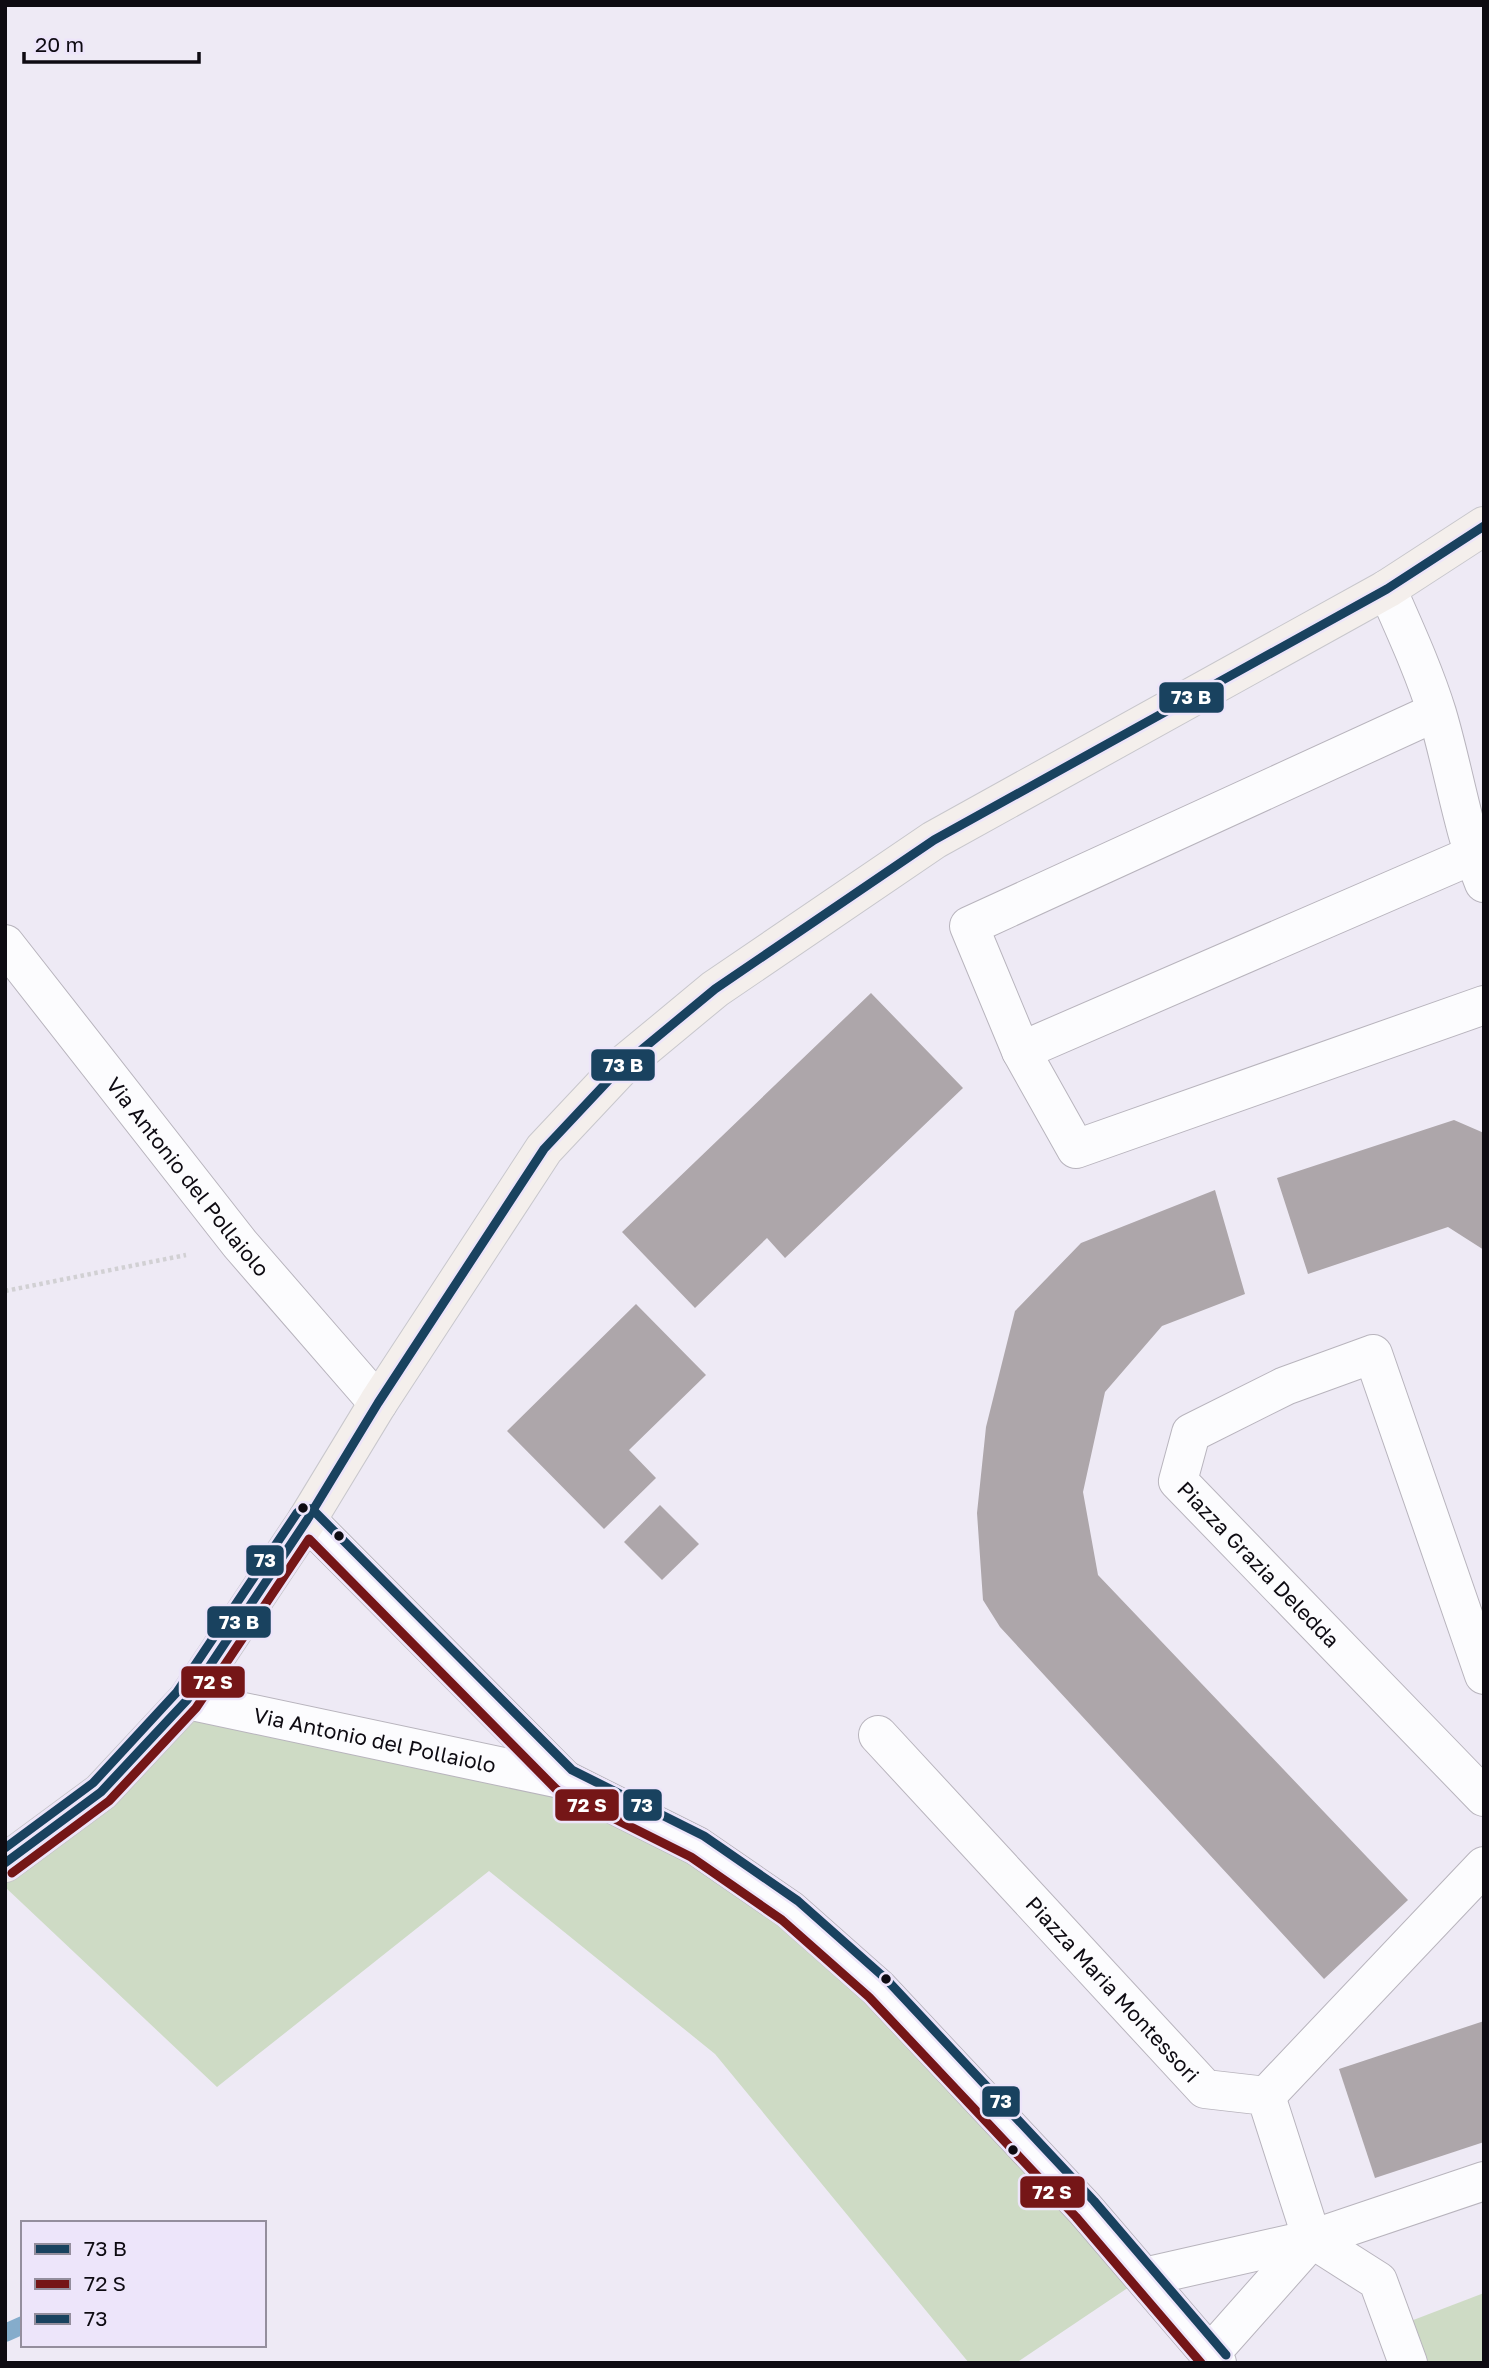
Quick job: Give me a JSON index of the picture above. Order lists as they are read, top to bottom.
{
  "streets": {
    "street": ["Via Antonio del Pollaiolo", "Piazza Grazia Deledda", "Piazza Maria Montessori"]
  },
  "lines": ["transit line 73"],
  "legend": ["73 B", "72 S", "73"],
  "scale_bar": "20 m"
}
